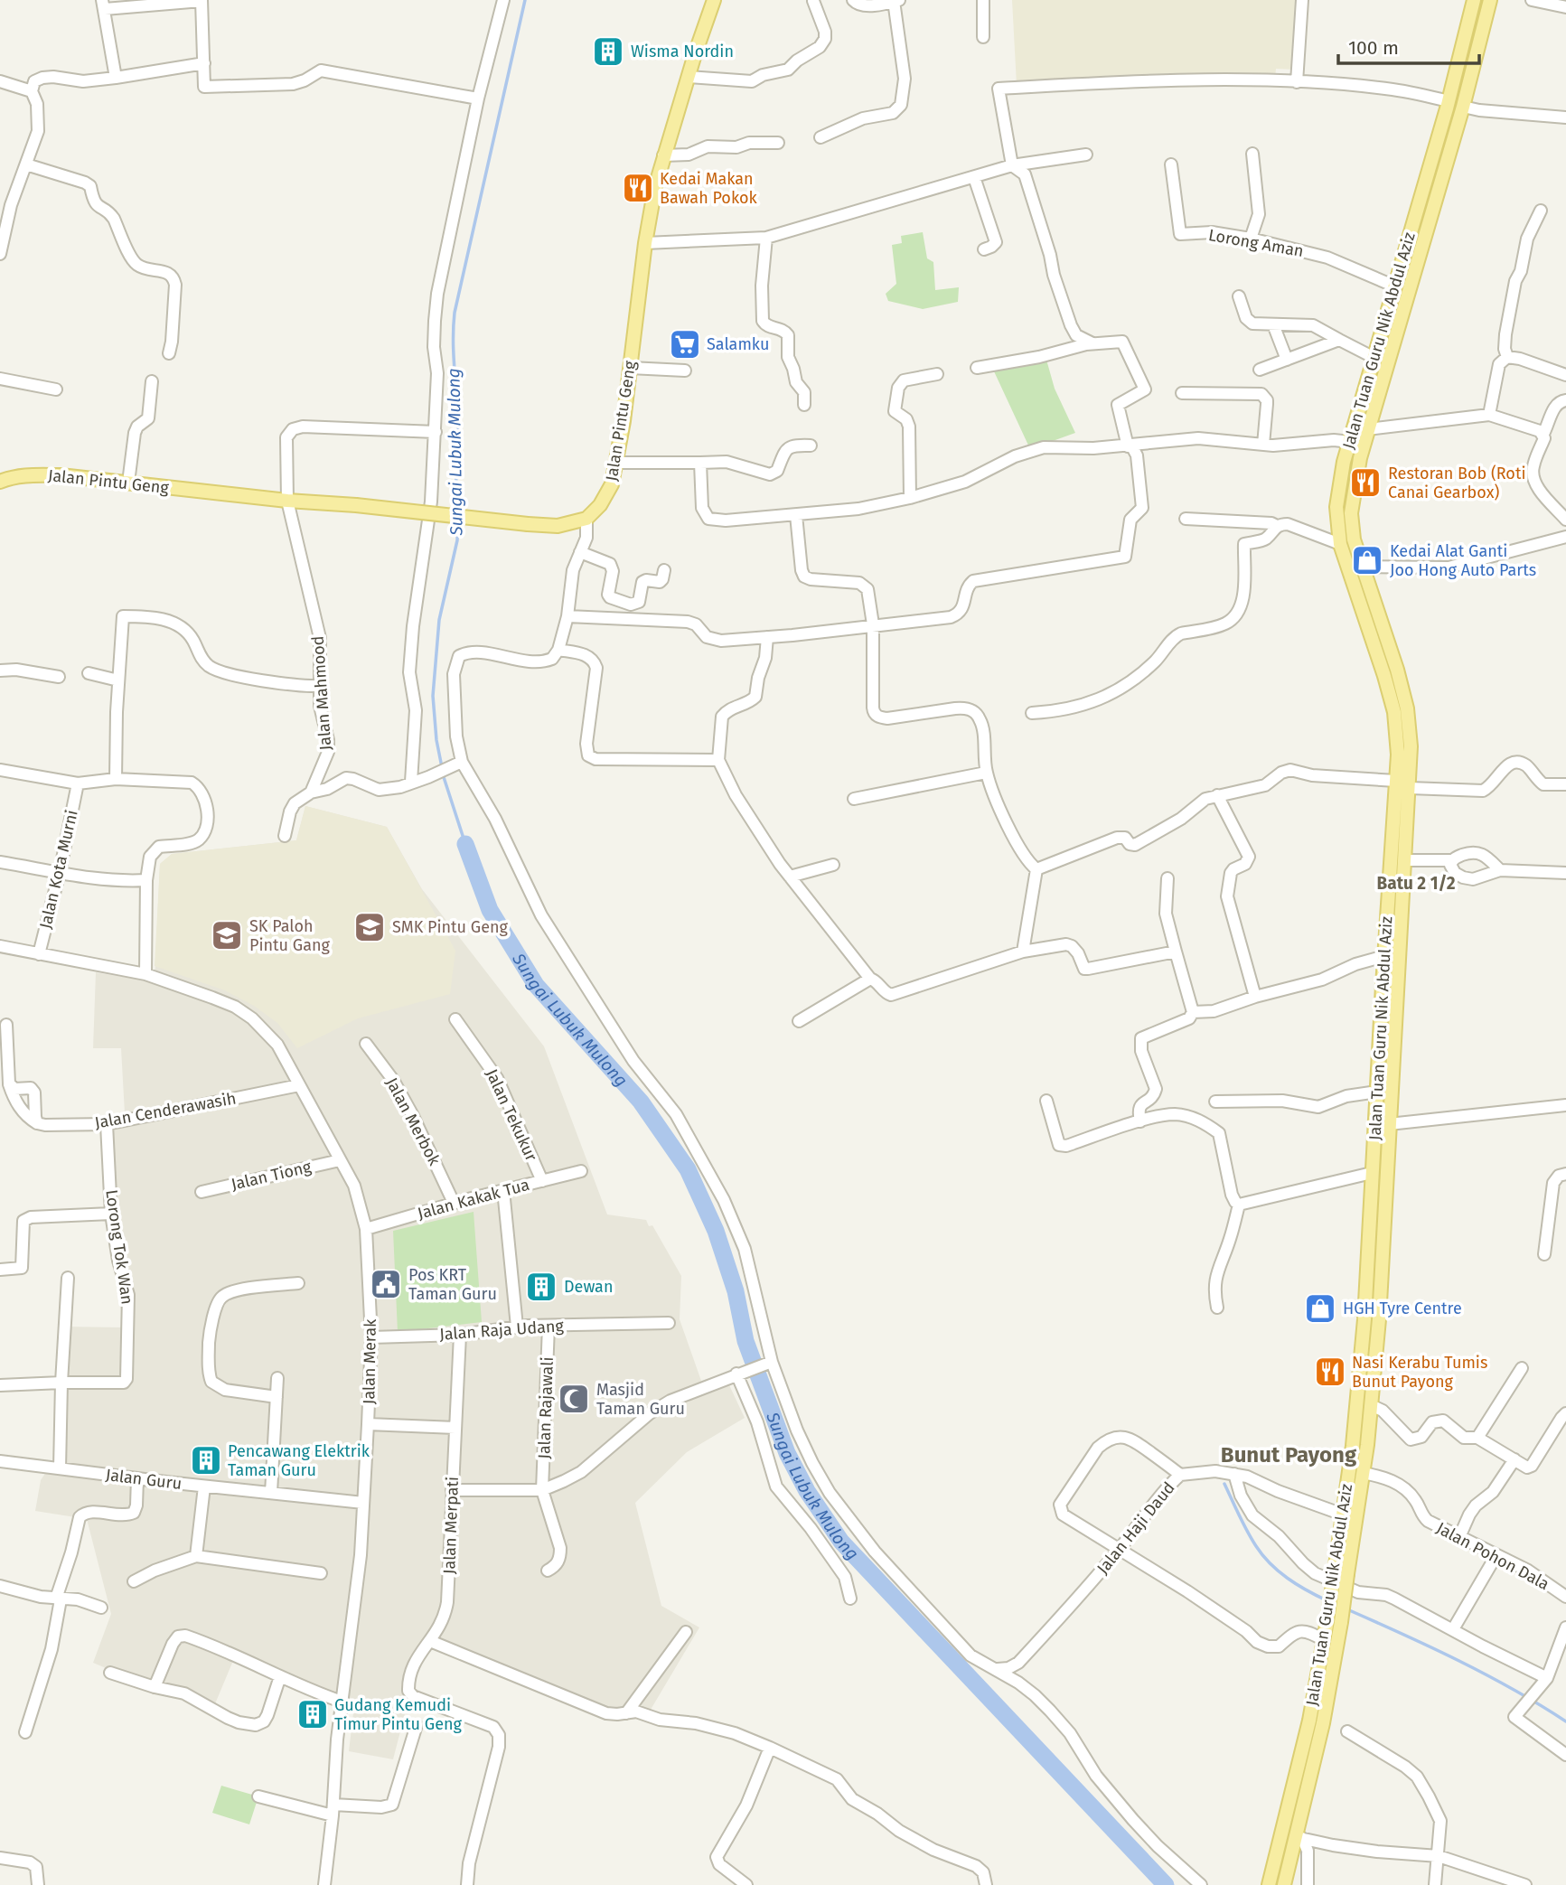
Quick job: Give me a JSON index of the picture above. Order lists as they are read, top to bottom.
{
  "streets": {
    "main road": ["Jalan Tuan Guru Nik Abdul Aziz", "Jalan Pintu Geng"],
    "street": [
      "Lorong Aman",
      "Jalan Mahmood",
      "Jalan Kota Murni",
      "Jalan Cenderawasih",
      "Jalan Tekukur",
      "Jalan Merbok",
      "Jalan Tiong",
      "Jalan Kakak Tua",
      "Lorong Tok Wan",
      "Jalan Raja Udang",
      "Jalan Merak",
      "Jalan Rajawali",
      "Jalan Guru",
      "Jalan Merpati",
      "Jalan Haji Daud",
      "Jalan Pohon Dala"
    ]
  },
  "crossings": [
    ["Lorong Aman", "Jalan Tuan Guru Nik Abdul Aziz"],
    ["Jalan Tuan Guru Nik Abdul Aziz", "Jalan Haji Daud"],
    ["Jalan Tuan Guru Nik Abdul Aziz", "Jalan Pohon Dala"],
    ["Jalan Pintu Geng", "Jalan Mahmood"],
    ["Jalan Kota Murni", "Jalan Merak"],
    ["Jalan Cenderawasih", "Lorong Tok Wan"],
    ["Jalan Cenderawasih", "Jalan Merak"],
    ["Jalan Tekukur", "Jalan Kakak Tua"],
    ["Jalan Merbok", "Jalan Kakak Tua"],
    ["Jalan Tiong", "Jalan Merak"],
    ["Jalan Kakak Tua", "Jalan Merak"],
    ["Jalan Raja Udang", "Jalan Merak"],
    ["Jalan Raja Udang", "Jalan Rajawali"],
    ["Jalan Raja Udang", "Jalan Merpati"],
    ["Jalan Merak", "Jalan Guru"]
  ],
  "districts": ["Batu 2 1/2", "Bunut Payong"],
  "water": ["Sungai Lubuk Mulong"],
  "places": {
    "building": [
      "Wisma Nordin",
      "Dewan",
      "Pencawang Elektrik Taman Guru",
      "Gudang Kemudi Timur Pintu Geng"
    ],
    "restaurant": ["Kedai Makan Bawah Pokok", "Restoran Bob (Roti Canai Gearbox)", "Nasi Kerabu Tumis Bunut Payong"],
    "supermarket": ["Salamku"],
    "shop": ["Kedai Alat Ganti Joo Hong Auto Parts", "HGH Tyre Centre"],
    "school or university": ["SMK Pintu Geng", "SK Paloh Pintu Gang"],
    "public building": ["Pos KRT Taman Guru"],
    "mosque": ["Masjid Taman Guru"]
  },
  "scale_bar": "100 m"
}
